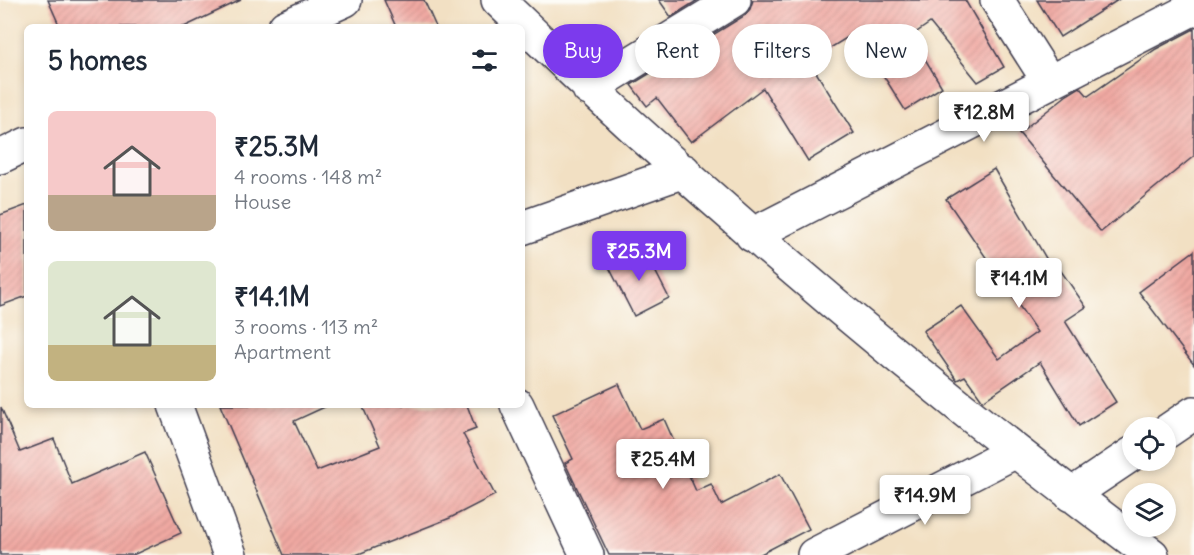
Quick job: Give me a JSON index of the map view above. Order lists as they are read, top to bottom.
{
  "page": {
    "chip": [
      "Buy",
      "Rent",
      "Filters",
      "New"
    ],
    "heading": "5 homes",
    "price": [
      "₹12.8M",
      "₹25.3M",
      "₹14.1M",
      "₹25.4M",
      "₹14.9M"
    ],
    "list": [
      {
        "name": "₹25.3M",
        "note": "4 rooms · 148 m² · House"
      },
      {
        "name": "₹14.1M",
        "note": "3 rooms · 113 m² · Apartment"
      }
    ]
  }
}
